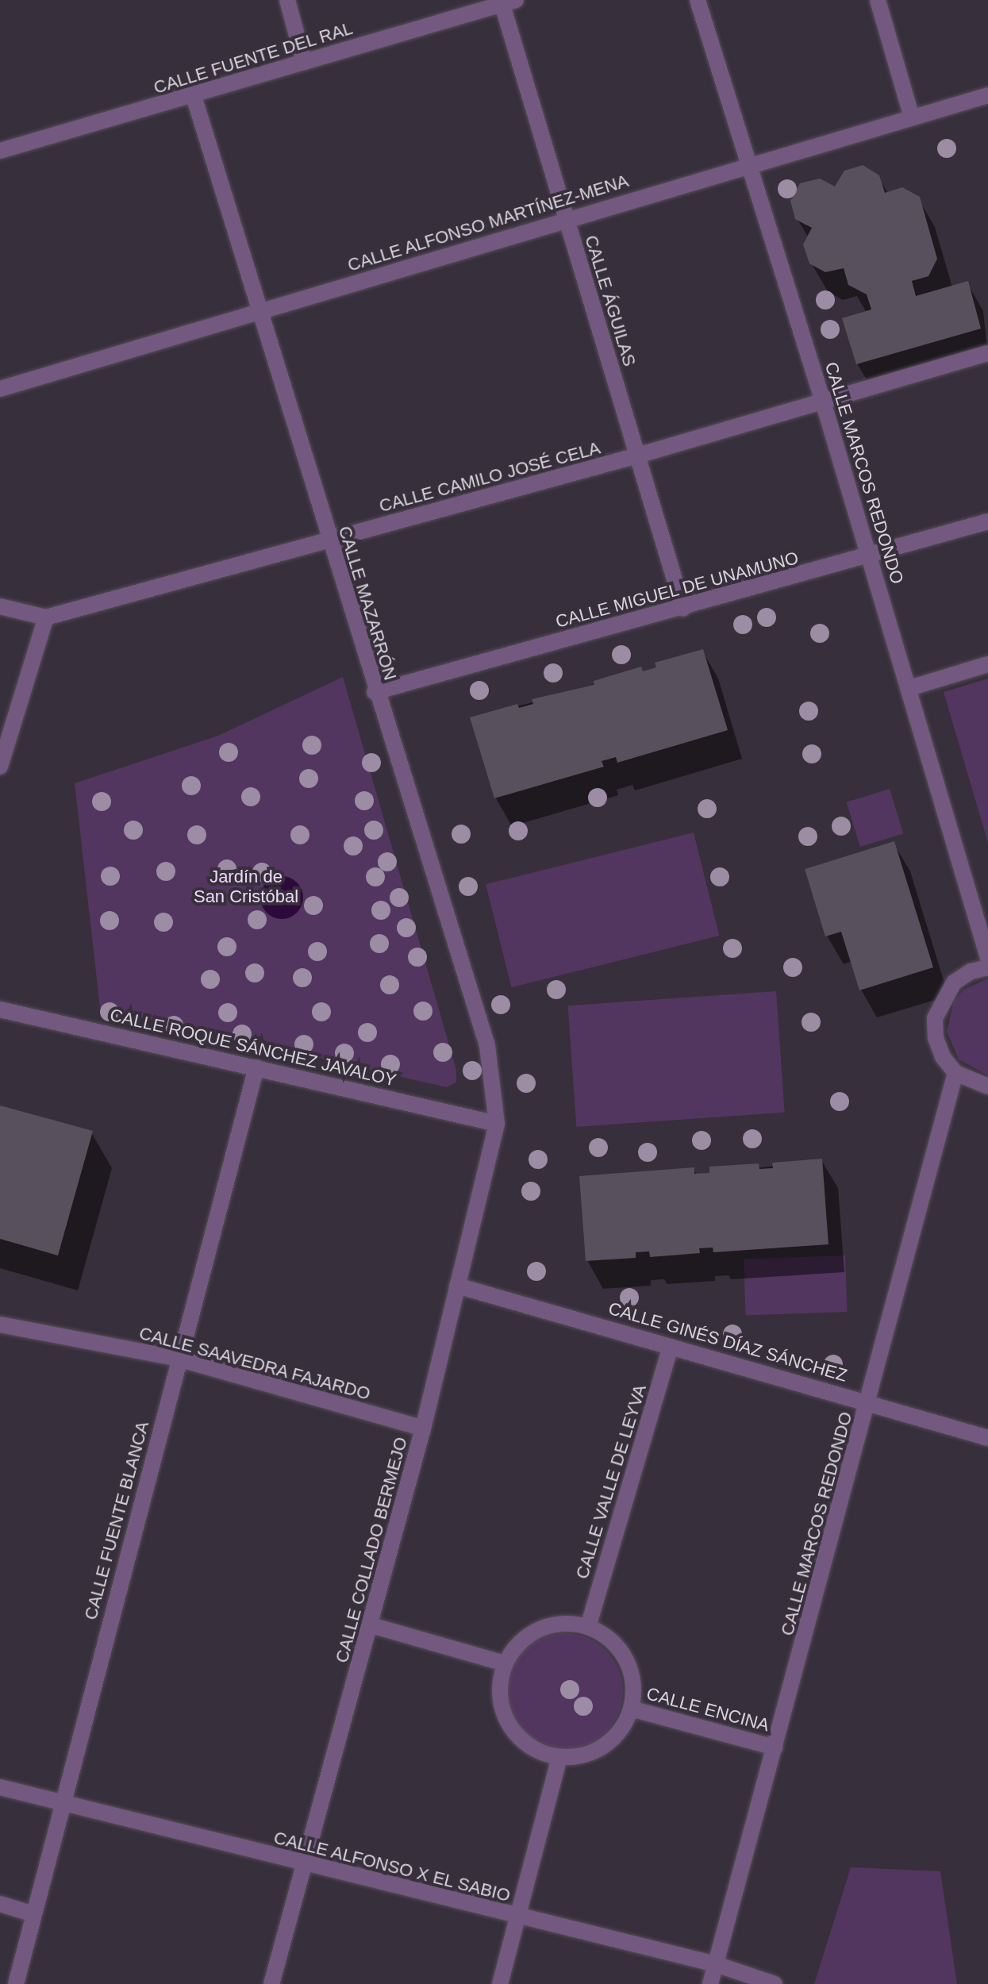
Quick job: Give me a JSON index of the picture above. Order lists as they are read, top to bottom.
{
  "streets": {
    "street": [
      "CALLE FUENTE DEL RAL",
      "CALLE ALFONSO MARTÍNEZ-MENA",
      "CALLE ÁGUILAS",
      "CALLE MARCOS REDONDO",
      "CALLE CAMILO JOSÉ CELA",
      "CALLE MIGUEL DE UNAMUNO",
      "CALLE MAZARRÓN",
      "CALLE ROQUE SÁNCHEZ JAVALOY",
      "CALLE GINÉS DÍAZ SÁNCHEZ",
      "CALLE SAAVEDRA FAJARDO",
      "CALLE VALLE DE LEYVA",
      "CALLE FUENTE BLANCA",
      "CALLE COLLADO BERMEJO",
      "CALLE ENCINA",
      "CALLE ALFONSO X EL SABIO"
    ]
  },
  "crossings": [
    ["CALLE FUENTE DEL RAL", "CALLE ÁGUILAS"],
    ["CALLE FUENTE DEL RAL", "CALLE MAZARRÓN"],
    ["CALLE ALFONSO MARTÍNEZ-MENA", "CALLE ÁGUILAS"],
    ["CALLE ALFONSO MARTÍNEZ-MENA", "CALLE MARCOS REDONDO"],
    ["CALLE ALFONSO MARTÍNEZ-MENA", "CALLE MAZARRÓN"],
    ["CALLE ÁGUILAS", "CALLE CAMILO JOSÉ CELA"],
    ["CALLE ÁGUILAS", "CALLE MIGUEL DE UNAMUNO"],
    ["CALLE MARCOS REDONDO", "CALLE CAMILO JOSÉ CELA"],
    ["CALLE MARCOS REDONDO", "CALLE MIGUEL DE UNAMUNO"],
    ["CALLE MARCOS REDONDO", "CALLE GINÉS DÍAZ SÁNCHEZ"],
    ["CALLE MARCOS REDONDO", "CALLE ENCINA"],
    ["CALLE MARCOS REDONDO", "CALLE ALFONSO X EL SABIO"],
    ["CALLE CAMILO JOSÉ CELA", "CALLE MAZARRÓN"],
    ["CALLE MIGUEL DE UNAMUNO", "CALLE MAZARRÓN"],
    ["CALLE MAZARRÓN", "CALLE ROQUE SÁNCHEZ JAVALOY"],
    ["CALLE MAZARRÓN", "CALLE COLLADO BERMEJO"],
    ["CALLE ROQUE SÁNCHEZ JAVALOY", "CALLE FUENTE BLANCA"],
    ["CALLE ROQUE SÁNCHEZ JAVALOY", "CALLE COLLADO BERMEJO"],
    ["CALLE GINÉS DÍAZ SÁNCHEZ", "CALLE VALLE DE LEYVA"],
    ["CALLE GINÉS DÍAZ SÁNCHEZ", "CALLE COLLADO BERMEJO"],
    ["CALLE SAAVEDRA FAJARDO", "CALLE FUENTE BLANCA"],
    ["CALLE SAAVEDRA FAJARDO", "CALLE COLLADO BERMEJO"],
    ["CALLE VALLE DE LEYVA", "CALLE ENCINA"],
    ["CALLE FUENTE BLANCA", "CALLE ALFONSO X EL SABIO"],
    ["CALLE COLLADO BERMEJO", "CALLE ALFONSO X EL SABIO"]
  ],
  "parks": ["Jardín de San Cristóbal"]
}
